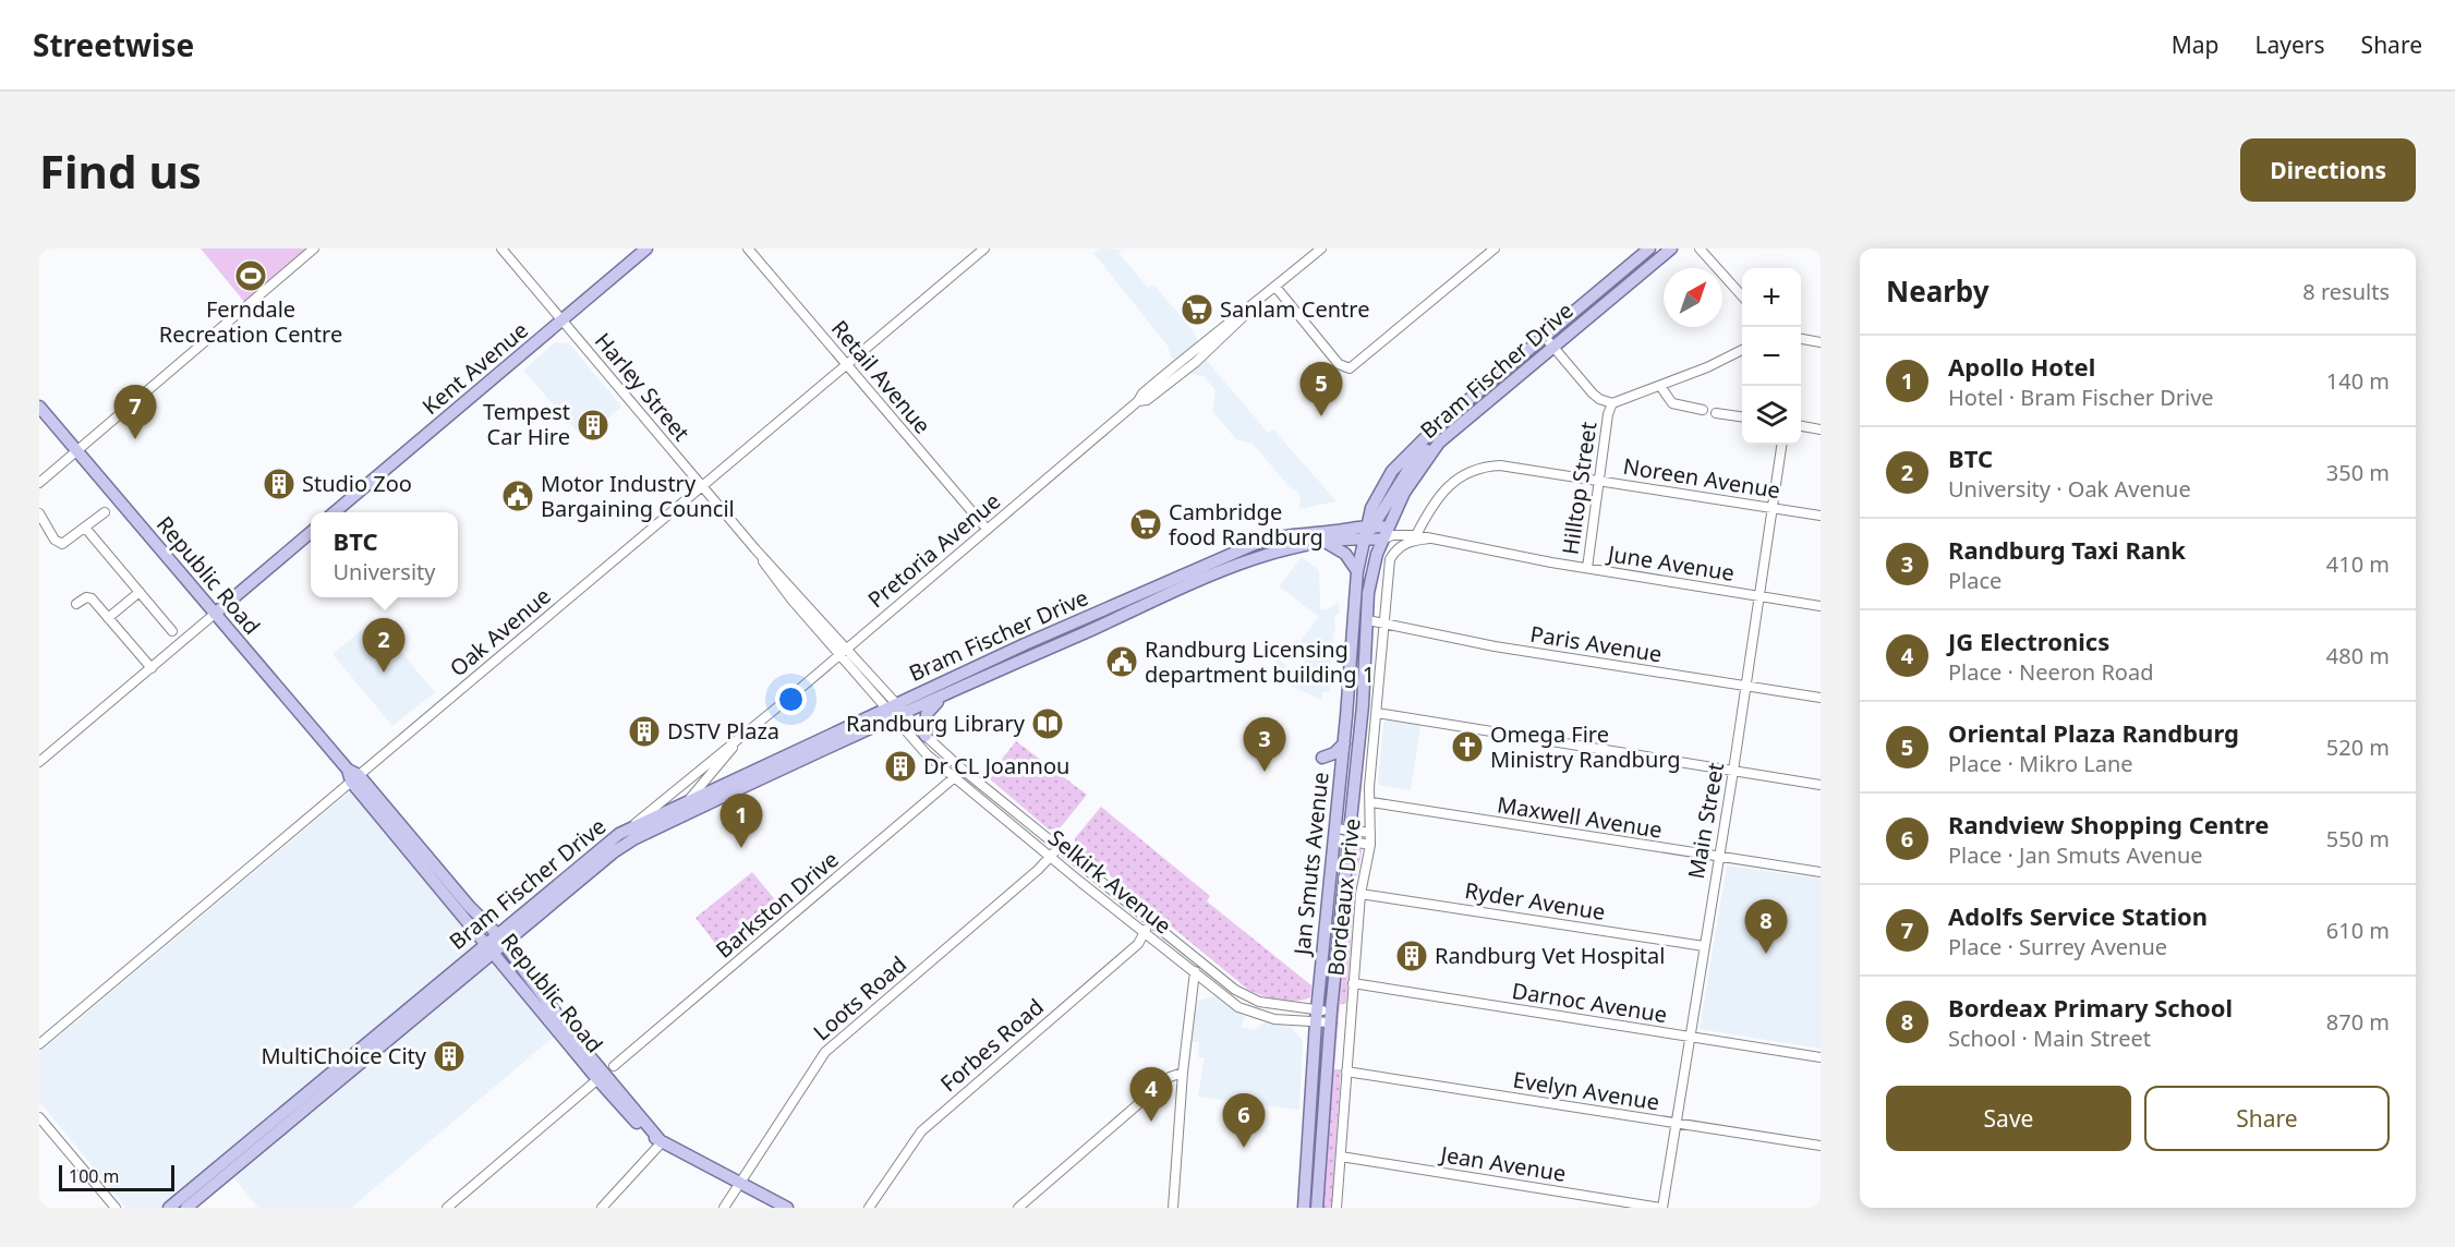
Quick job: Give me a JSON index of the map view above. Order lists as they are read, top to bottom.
{
  "streets": {
    "main road": [
      "Kent Avenue",
      "Bram Fischer Drive",
      "Republic Road",
      "Jan Smuts Avenue"
    ],
    "street": [
      "Retail Avenue",
      "Harley Street",
      "Noreen Avenue",
      "Hilltop Street",
      "Pretoria Avenue",
      "June Avenue",
      "Oak Avenue",
      "Paris Avenue",
      "Maxwell Avenue",
      "Main Street",
      "Selkirk Avenue",
      "Bordeaux Drive",
      "Ryder Avenue",
      "Barkston Drive",
      "Loots Road",
      "Darnoc Avenue",
      "Forbes Road",
      "Evelyn Avenue",
      "Jean Avenue"
    ]
  },
  "crossings": [
    ["Kent Avenue", "Harley Street"],
    ["Bram Fischer Drive", "Harley Street"],
    ["Bram Fischer Drive", "Pretoria Avenue"],
    ["Bram Fischer Drive", "June Avenue"],
    ["Bram Fischer Drive", "Republic Road"],
    ["Bram Fischer Drive", "Jan Smuts Avenue"],
    ["Bram Fischer Drive", "Selkirk Avenue"],
    ["Retail Avenue", "Pretoria Avenue"],
    ["Retail Avenue", "Oak Avenue"],
    ["Harley Street", "Pretoria Avenue"],
    ["Harley Street", "Oak Avenue"],
    ["Harley Street", "Selkirk Avenue"],
    ["Noreen Avenue", "Hilltop Street"],
    ["Noreen Avenue", "June Avenue"],
    ["Noreen Avenue", "Main Street"],
    ["Hilltop Street", "June Avenue"],
    ["June Avenue", "Main Street"],
    ["June Avenue", "Jan Smuts Avenue"],
    ["June Avenue", "Bordeaux Drive"],
    ["Republic Road", "Oak Avenue"],
    ["Republic Road", "Barkston Drive"],
    ["Republic Road", "Loots Road"],
    ["Paris Avenue", "Main Street"],
    ["Paris Avenue", "Jan Smuts Avenue"],
    ["Paris Avenue", "Bordeaux Drive"],
    ["Maxwell Avenue", "Main Street"],
    ["Maxwell Avenue", "Bordeaux Drive"],
    ["Main Street", "Ryder Avenue"],
    ["Main Street", "Darnoc Avenue"],
    ["Main Street", "Evelyn Avenue"],
    ["Main Street", "Jean Avenue"],
    ["Jan Smuts Avenue", "Selkirk Avenue"],
    ["Selkirk Avenue", "Barkston Drive"],
    ["Selkirk Avenue", "Loots Road"],
    ["Selkirk Avenue", "Forbes Road"],
    ["Bordeaux Drive", "Ryder Avenue"],
    ["Bordeaux Drive", "Darnoc Avenue"],
    ["Bordeaux Drive", "Evelyn Avenue"],
    ["Bordeaux Drive", "Jean Avenue"]
  ],
  "places": {
    "sports": ["Ferndale Recreation Centre"],
    "supermarket": ["Sanlam Centre", "Cambridge food Randburg"],
    "building": [
      "Tempest Car Hire",
      "Studio Zoo",
      "DSTV Plaza",
      "Dr CL Joannou",
      "Randburg Vet Hospital",
      "MultiChoice City"
    ],
    "public building": ["Motor Industry Bargaining Council", "Randburg Licensing department building 1"],
    "library": ["Randburg Library"],
    "church": ["Omega Fire Ministry Randburg"]
  },
  "scale_bar": "100 m",
  "north": "top right",
  "page": {
    "header": "Streetwise",
    "nav": ["Map", "Layers", "Share"],
    "buttons": [
      "Directions",
      ["Save", "Share"]
    ],
    "title": "Find us",
    "heading": ["Nearby", "8 results"],
    "map_buttons": ["+", "−"],
    "list": [
      {
        "mark": "1",
        "name": "Apollo Hotel",
        "note": "Hotel · Bram Fischer Drive",
        "value": "140 m"
      },
      {
        "mark": "2",
        "name": "BTC",
        "note": "University · Oak Avenue",
        "value": "350 m"
      },
      {
        "mark": "3",
        "name": "Randburg Taxi Rank",
        "note": "Place",
        "value": "410 m"
      },
      {
        "mark": "4",
        "name": "JG Electronics",
        "note": "Place · Neeron Road",
        "value": "480 m"
      },
      {
        "mark": "5",
        "name": "Oriental Plaza Randburg",
        "note": "Place · Mikro Lane",
        "value": "520 m"
      },
      {
        "mark": "6",
        "name": "Randview Shopping Centre",
        "note": "Place · Jan Smuts Avenue",
        "value": "550 m"
      },
      {
        "mark": "7",
        "name": "Adolfs Service Station",
        "note": "Place · Surrey Avenue",
        "value": "610 m"
      },
      {
        "mark": "8",
        "name": "Bordeax Primary School",
        "note": "School · Main Street",
        "value": "870 m"
      }
    ],
    "pins": [
      "5",
      "7",
      "2",
      "3",
      "1",
      "8",
      "4",
      "6"
    ],
    "popup": ["BTC", "University"],
    "scale": "100 m"
  }
}
